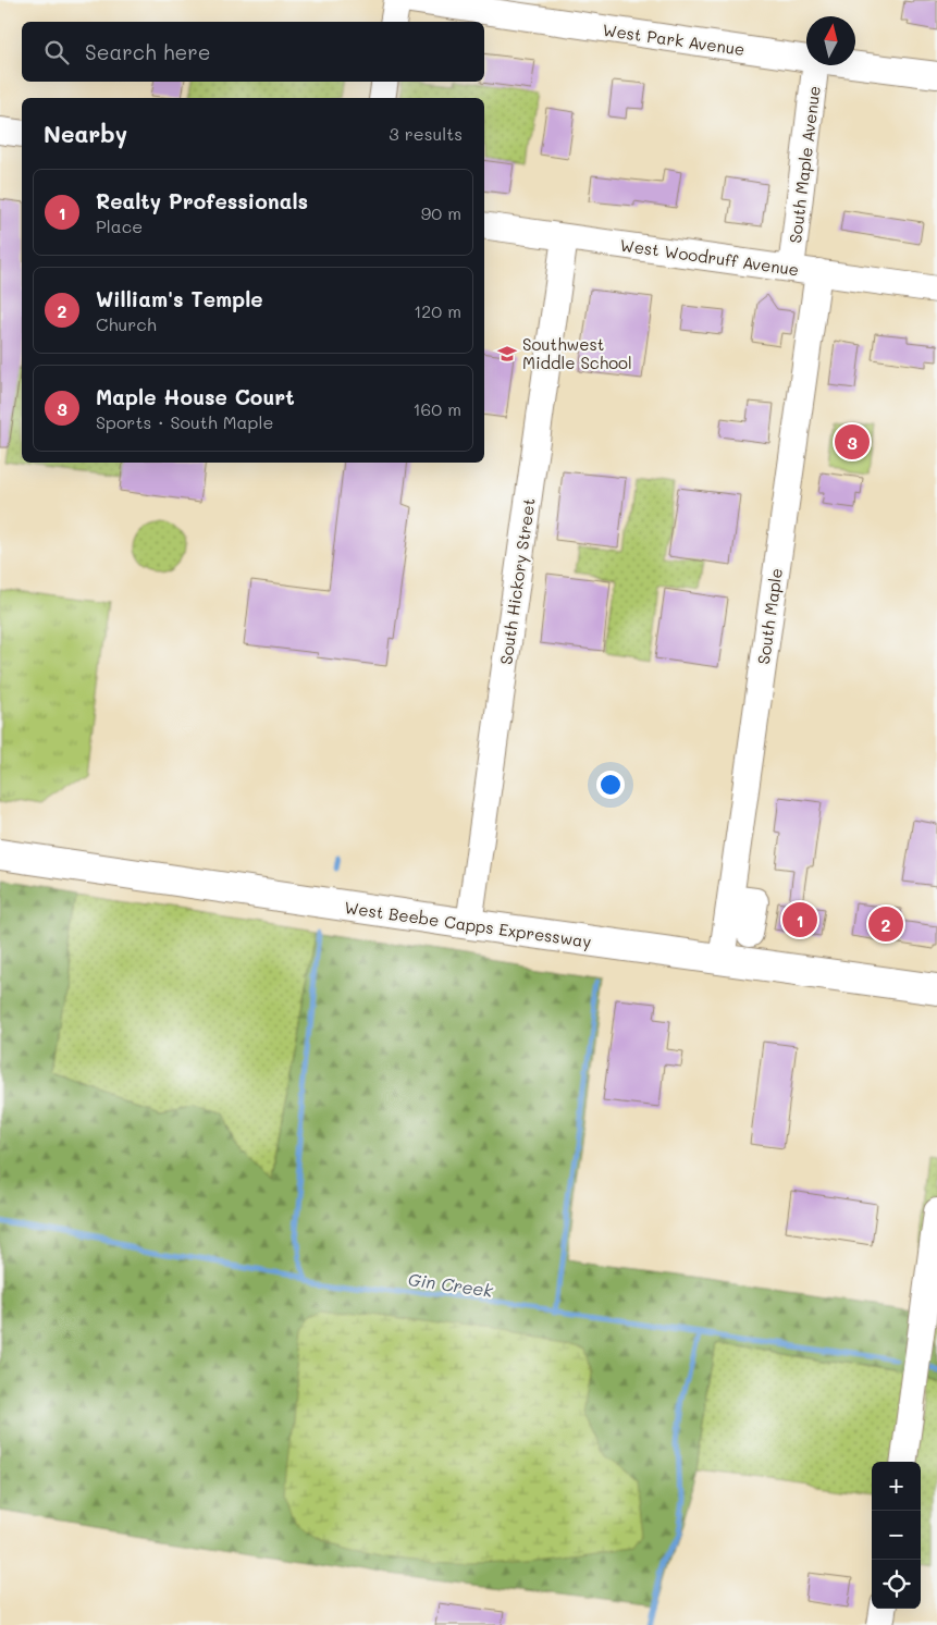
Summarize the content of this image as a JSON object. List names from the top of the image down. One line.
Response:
{"streets":{"main road":["West Beebe Capps Expressway"],"street":["West Park Avenue","South Maple Avenue","West Woodruff Avenue","South Hickory Street","South Maple"]},"crossings":[["South Maple Avenue","West Woodruff Avenue"],["West Woodruff Avenue","South Hickory Street"],["West Woodruff Avenue","South Maple"],["South Hickory Street","West Beebe Capps Expressway"],["South Maple","West Beebe Capps Expressway"]],"water":["Gin Creek"],"places":{"school or university":["Southwest Middle School"]},"north":"top","page":{"search":"Search here","heading":["Nearby","3 results"],"list":[{"mark":"1","name":"Realty Professionals","note":"Place","value":"90 m"},{"mark":"2","name":"William's Temple","note":"Church","value":"120 m"},{"mark":"3","name":"Maple House Court","note":"Sports · South Maple","value":"160 m"}],"pins":["3","1","2"],"map_buttons":["+","−"]}}
